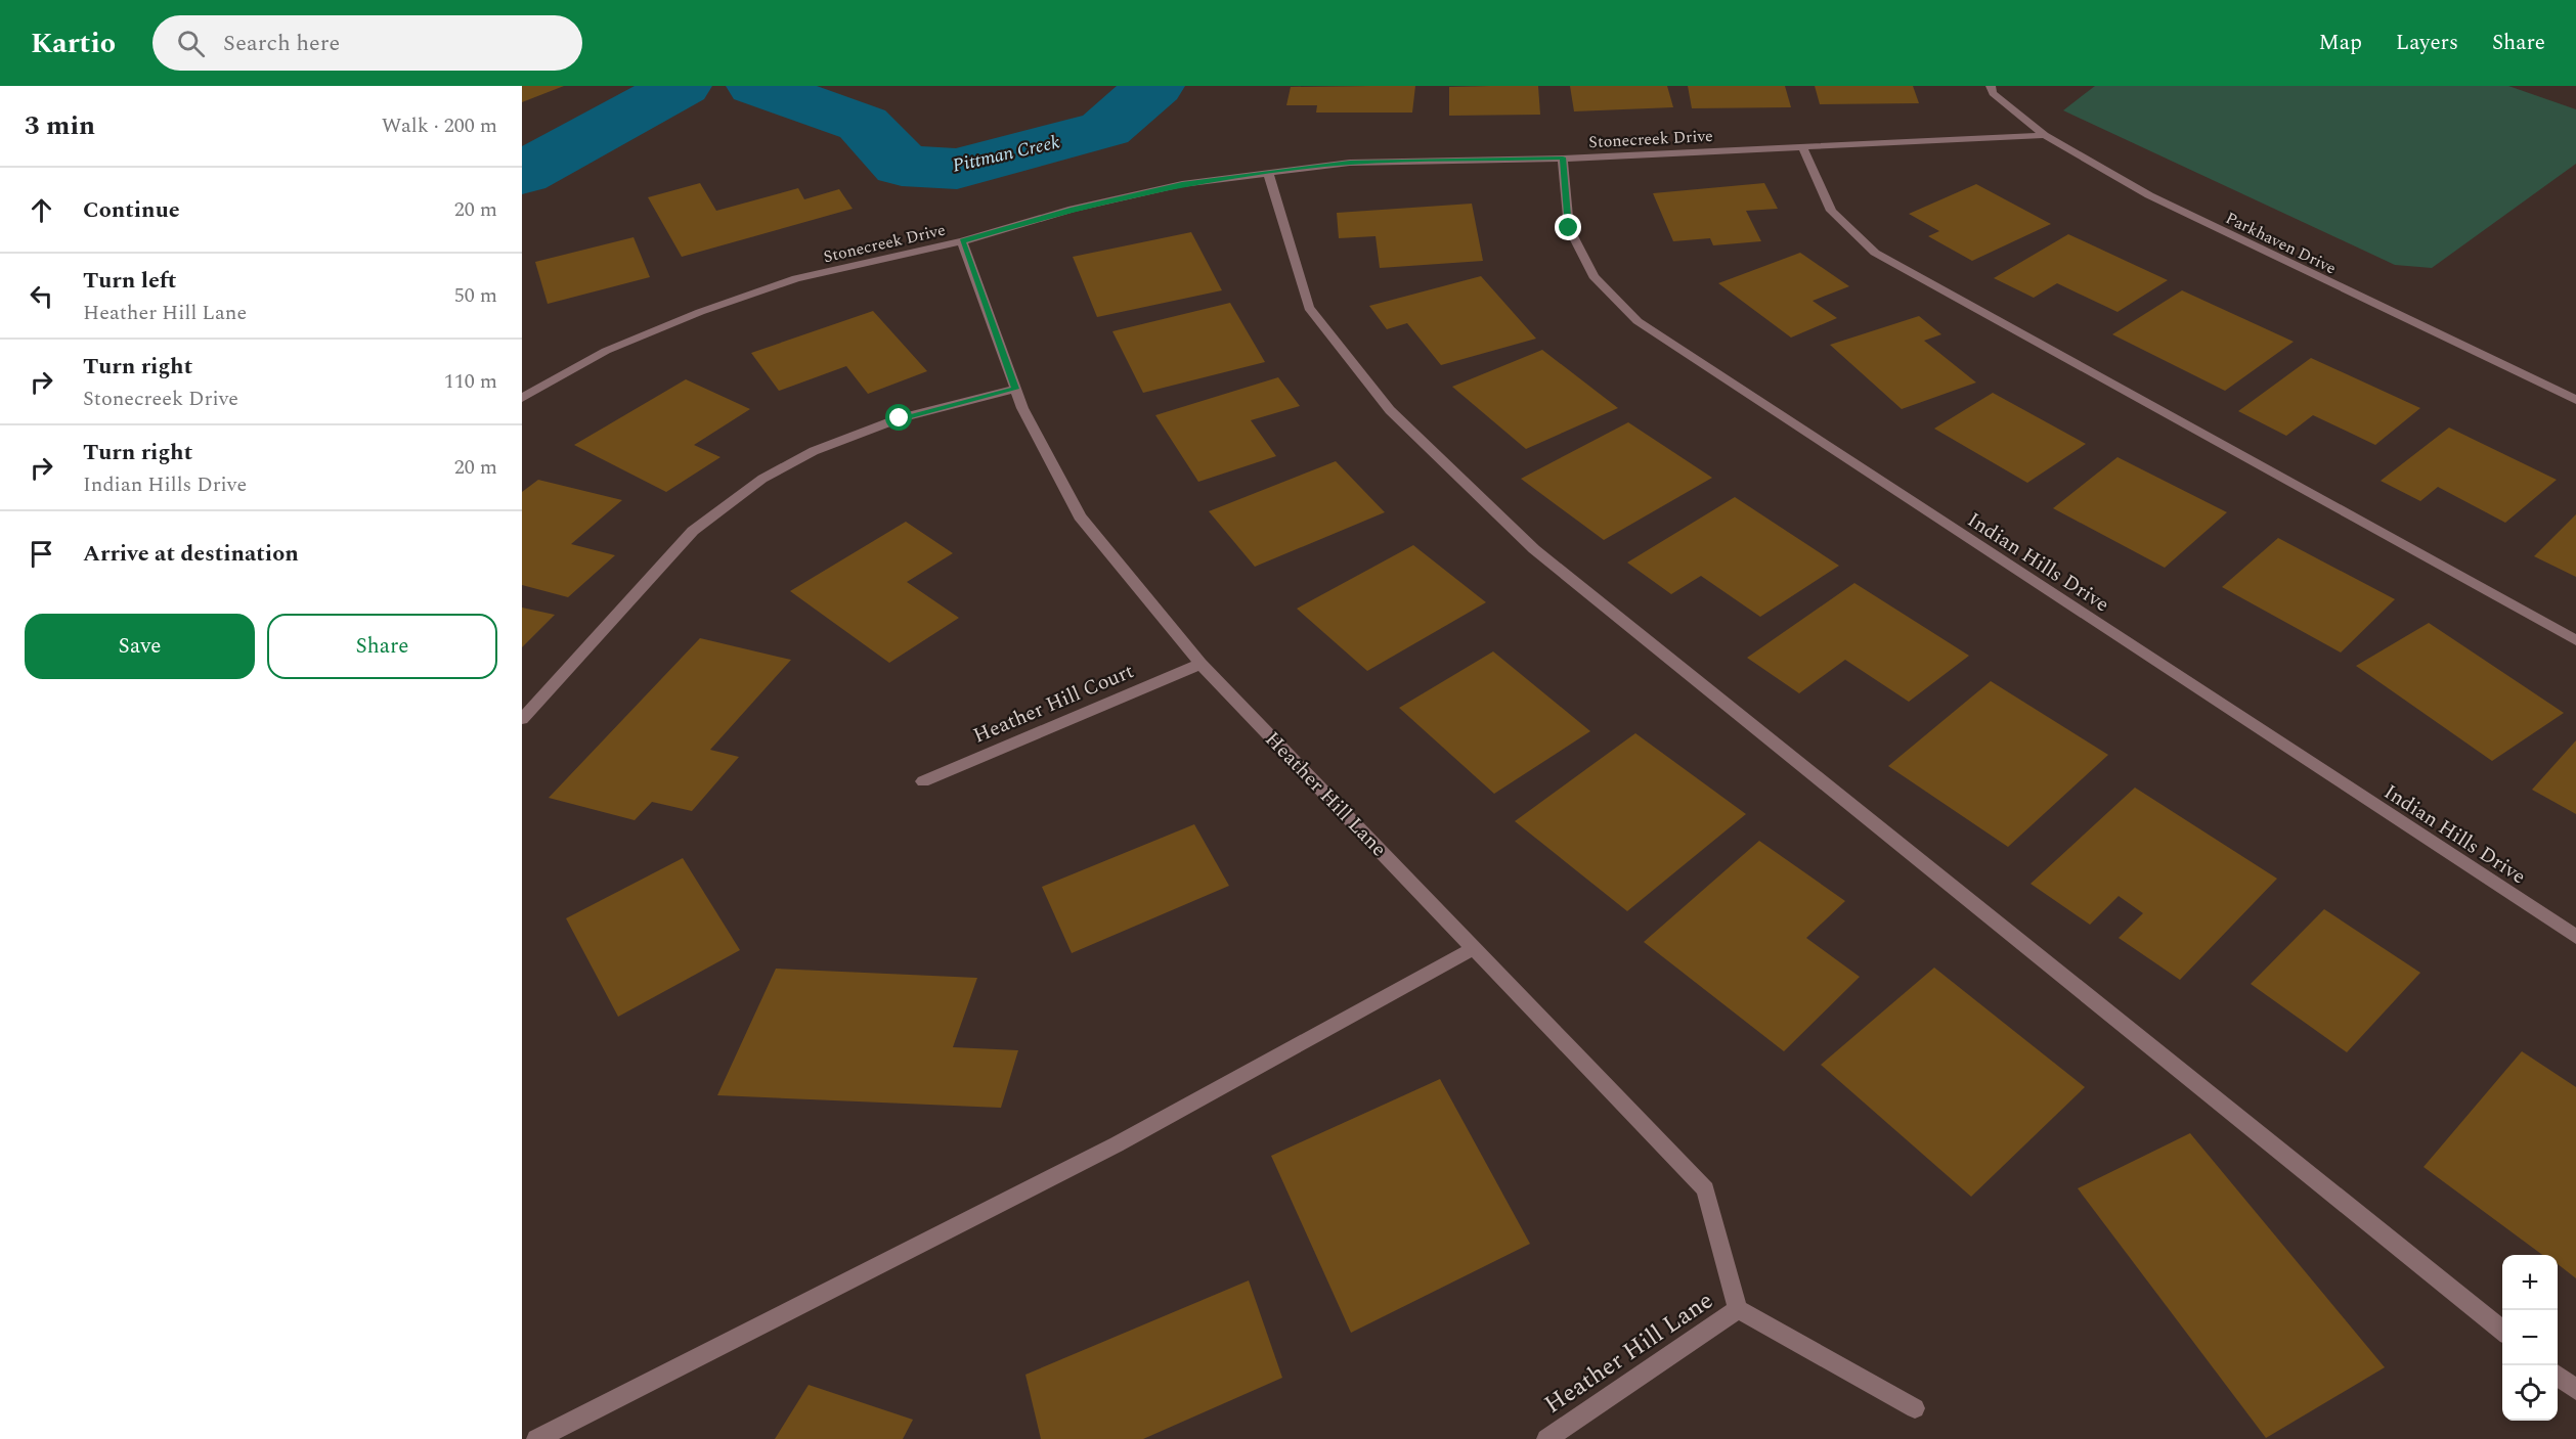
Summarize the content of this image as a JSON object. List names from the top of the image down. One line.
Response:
{"streets":{"street":["Stonecreek Drive","Parkhaven Drive","Indian Hills Drive","Heather Hill Court","Heather Hill Lane"]},"crossings":[["Stonecreek Drive","Parkhaven Drive"],["Stonecreek Drive","Indian Hills Drive"],["Stonecreek Drive","Heather Hill Lane"],["Heather Hill Court","Heather Hill Lane"]],"water":["Pittman Creek"],"page":{"header":"Kartio","search":"Search here","nav":["Map","Layers","Share"],"heading":["3 min","Walk · 200 m"],"list":[["Continue","20 m"],["Turn left","Heather Hill Lane","50 m"],["Turn right","Stonecreek Drive","110 m"],["Turn right","Indian Hills Drive","20 m"],"Arrive at destination"],"buttons":["Save","Share"],"map_buttons":["+","−"]}}
